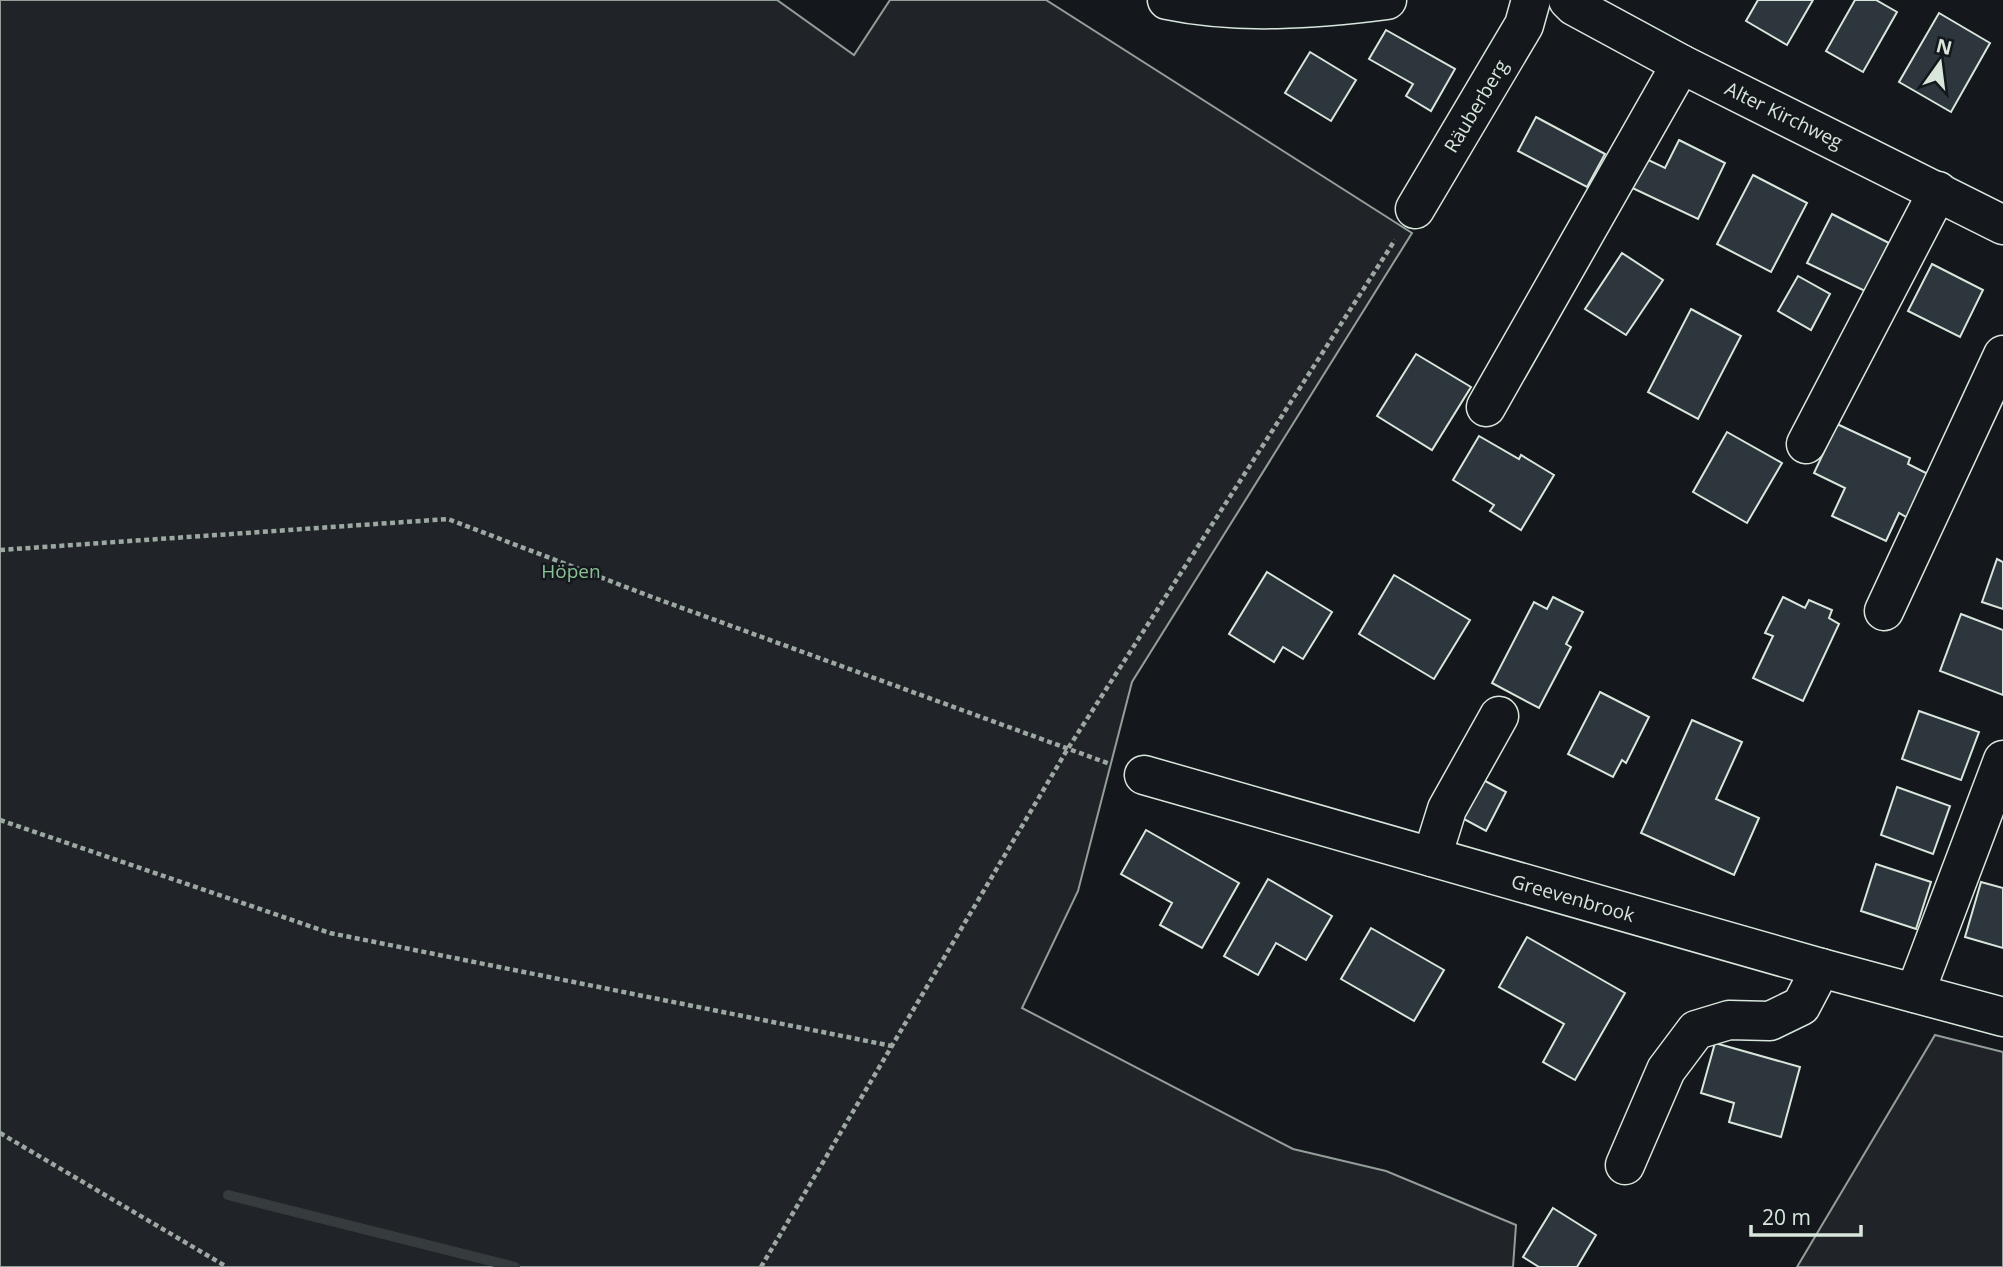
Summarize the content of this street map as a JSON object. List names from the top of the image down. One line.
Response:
{"streets":{"street":["Räuberberg","Alter Kirchweg","Greevenbrook"]},"parks":["Höpen"],"scale_bar":"20 m","north":"top"}
